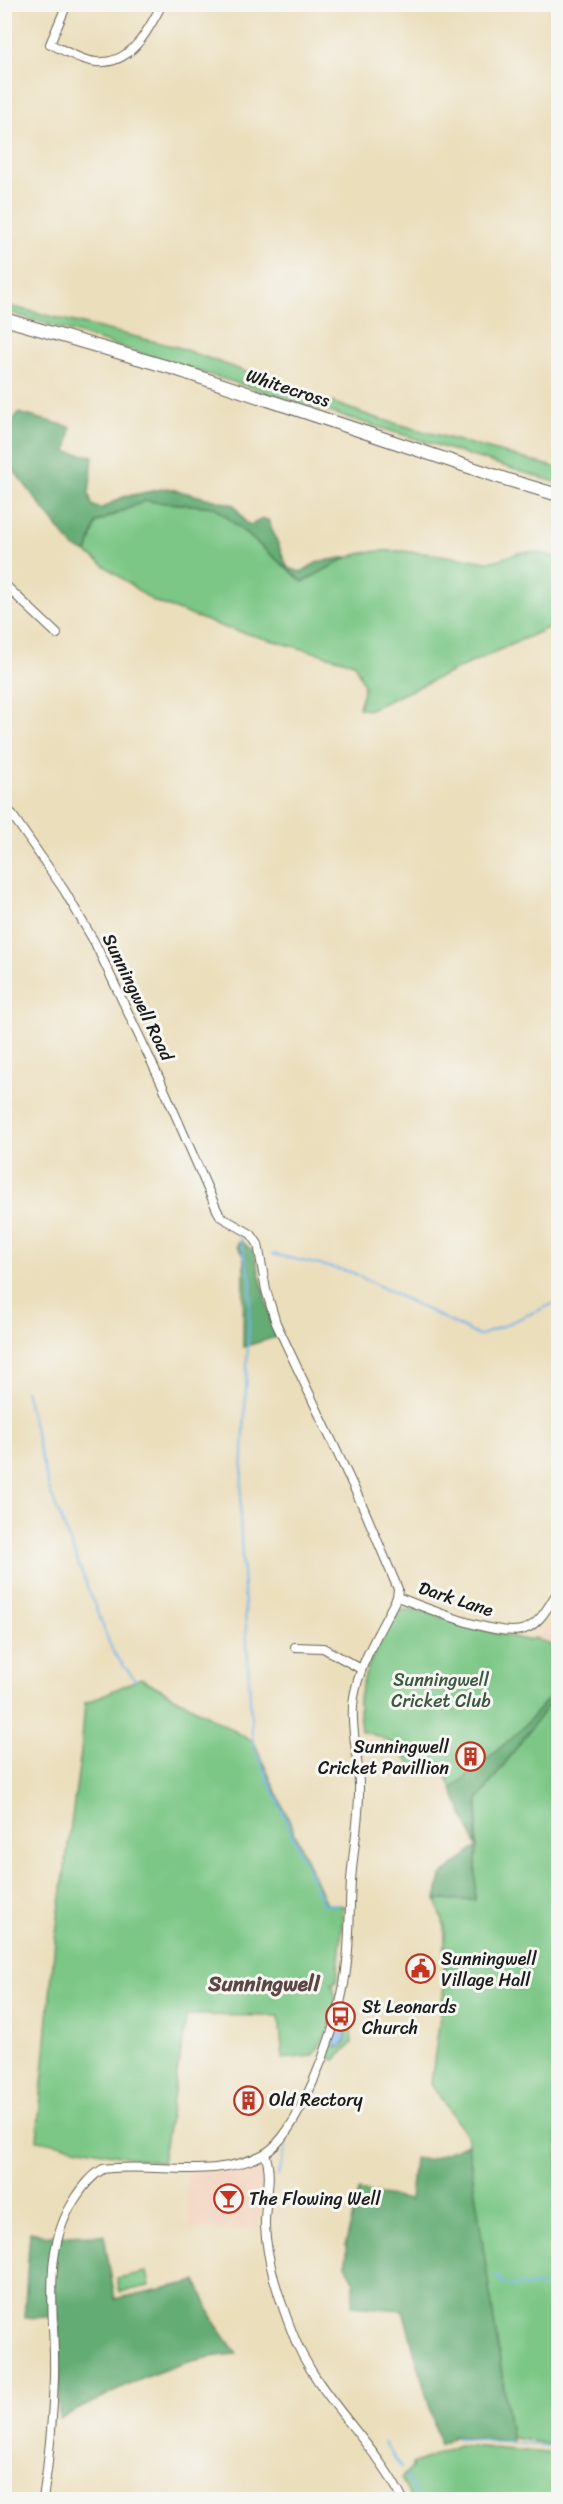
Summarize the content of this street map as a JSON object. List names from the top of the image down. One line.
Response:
{"streets":{"main road":["Whitecross"],"street":["Sunningwell Road","Dark Lane"]},"crossings":[["Sunningwell Road","Dark Lane"]],"districts":["Sunningwell"],"parks":["Sunningwell Cricket Club"],"places":{"building":["Sunningwell Cricket Pavillion","Old Rectory"],"public building":["Sunningwell Village Hall"],"bus stop":["St Leonards Church"],"bar":["The Flowing Well"]}}
